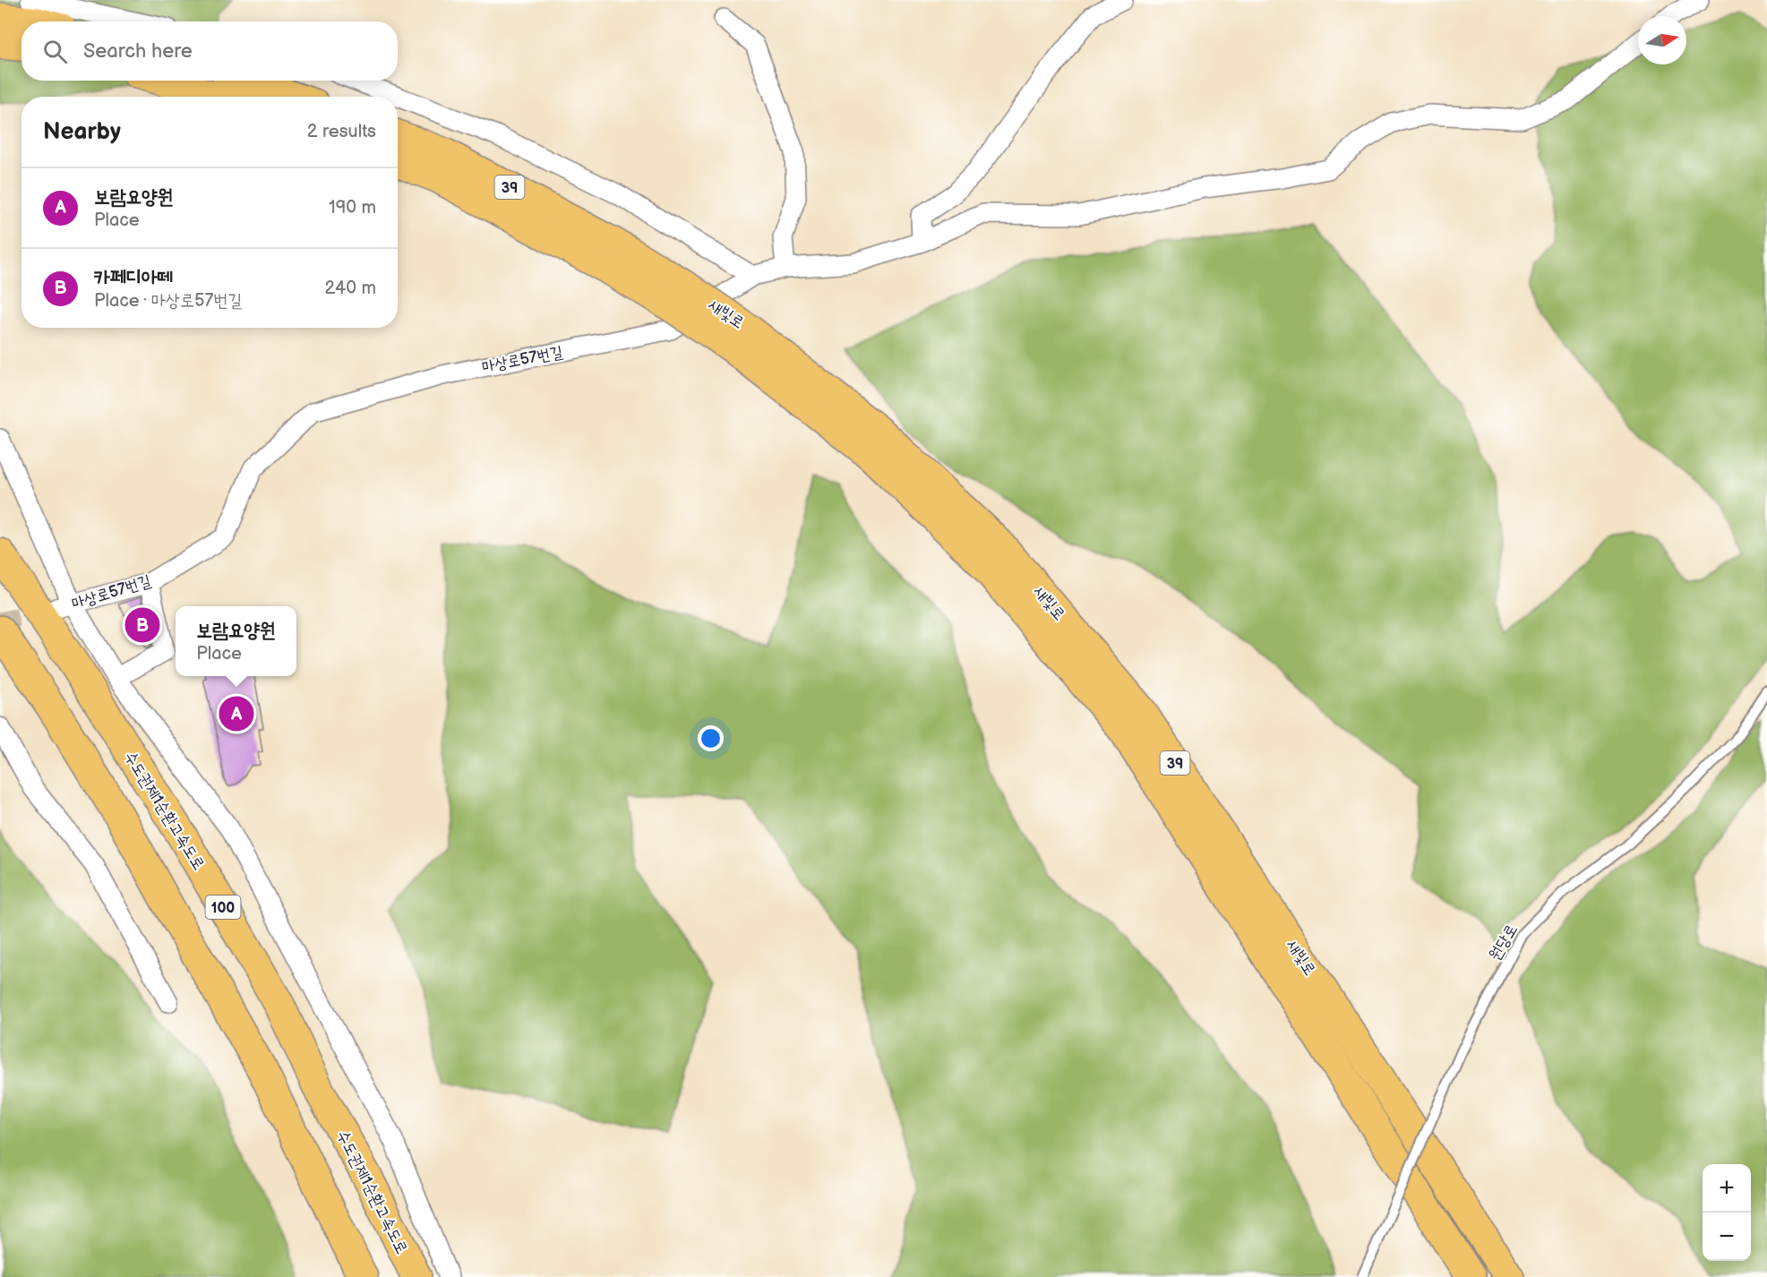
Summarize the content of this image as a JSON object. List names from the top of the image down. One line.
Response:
{"streets":{"highway":["39","새빛로","수도권제1순환고속도로","100"],"street":["마상로57번길"],"lane":["원당로"]},"north":"right","page":{"search":"Search here","heading":["Nearby","2 results"],"list":[{"mark":"A","name":"보람요양원","note":"Place","value":"190 m"},{"mark":"B","name":"카페디아떼","note":"Place · 마상로57번길","value":"240 m"}],"pins":["B","A"],"popup":["보람요양원","Place"],"map_buttons":["+","−"]}}
